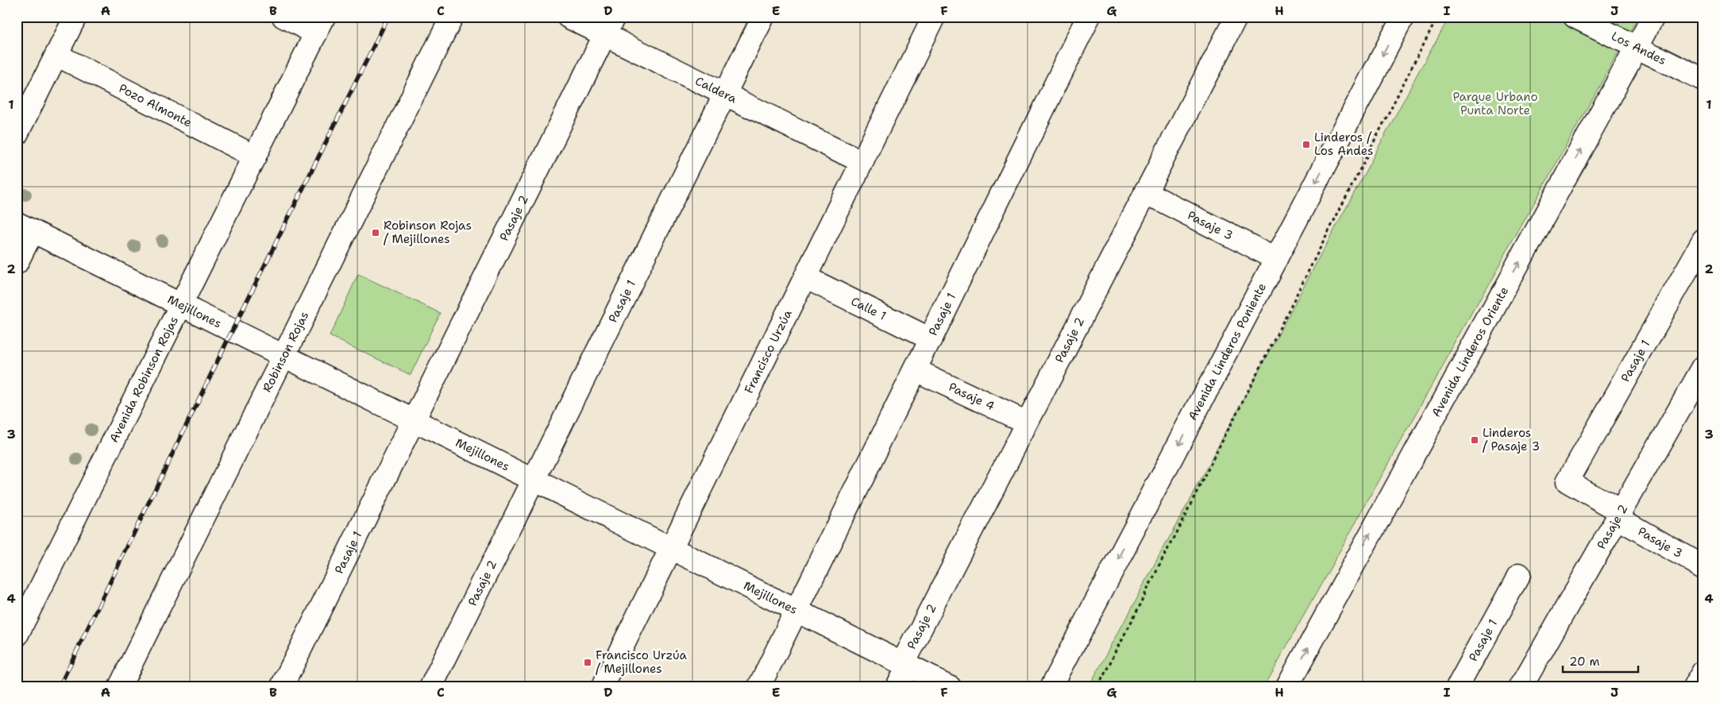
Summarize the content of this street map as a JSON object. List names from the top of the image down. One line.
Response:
{"streets":{"street":["Los Andes","Caldera","Pozo Almonte","Pasaje 2","Pasaje 3","Pasaje 1","Calle 1","Mejillones","Avenida Linderos Poniente","Robinson Rojas","Francisco Urzúa","Avenida Linderos Oriente","Avenida Robinson Rojas","Pasaje 4"]},"crossings":[["Los Andes","Avenida Linderos Oriente"],["Caldera","Pasaje 2"],["Caldera","Pasaje 1"],["Caldera","Francisco Urzúa"],["Pozo Almonte","Avenida Robinson Rojas"],["Pasaje 2","Pasaje 3"],["Pasaje 2","Pasaje 1"],["Pasaje 2","Mejillones"],["Pasaje 2","Pasaje 4"],["Pasaje 3","Pasaje 1"],["Pasaje 3","Avenida Linderos Poniente"],["Pasaje 1","Calle 1"],["Pasaje 1","Mejillones"],["Pasaje 1","Pasaje 4"],["Calle 1","Francisco Urzúa"],["Mejillones","Robinson Rojas"],["Mejillones","Francisco Urzúa"],["Mejillones","Avenida Robinson Rojas"]],"one_way":["Avenida Linderos Poniente","Avenida Linderos Oriente"],"parks":["Parque Urbano Punta Norte"],"places":{"transit":["Linderos / Los Andes","Robinson Rojas / Mejillones","Linderos / Pasaje 3","Francisco Urzúa / Mejillones"]},"scale_bar":"20 m","grid":{"columns":["A","B","C","D","E","F","G","H","I","J"],"rows":["1","2","3","4"]}}
